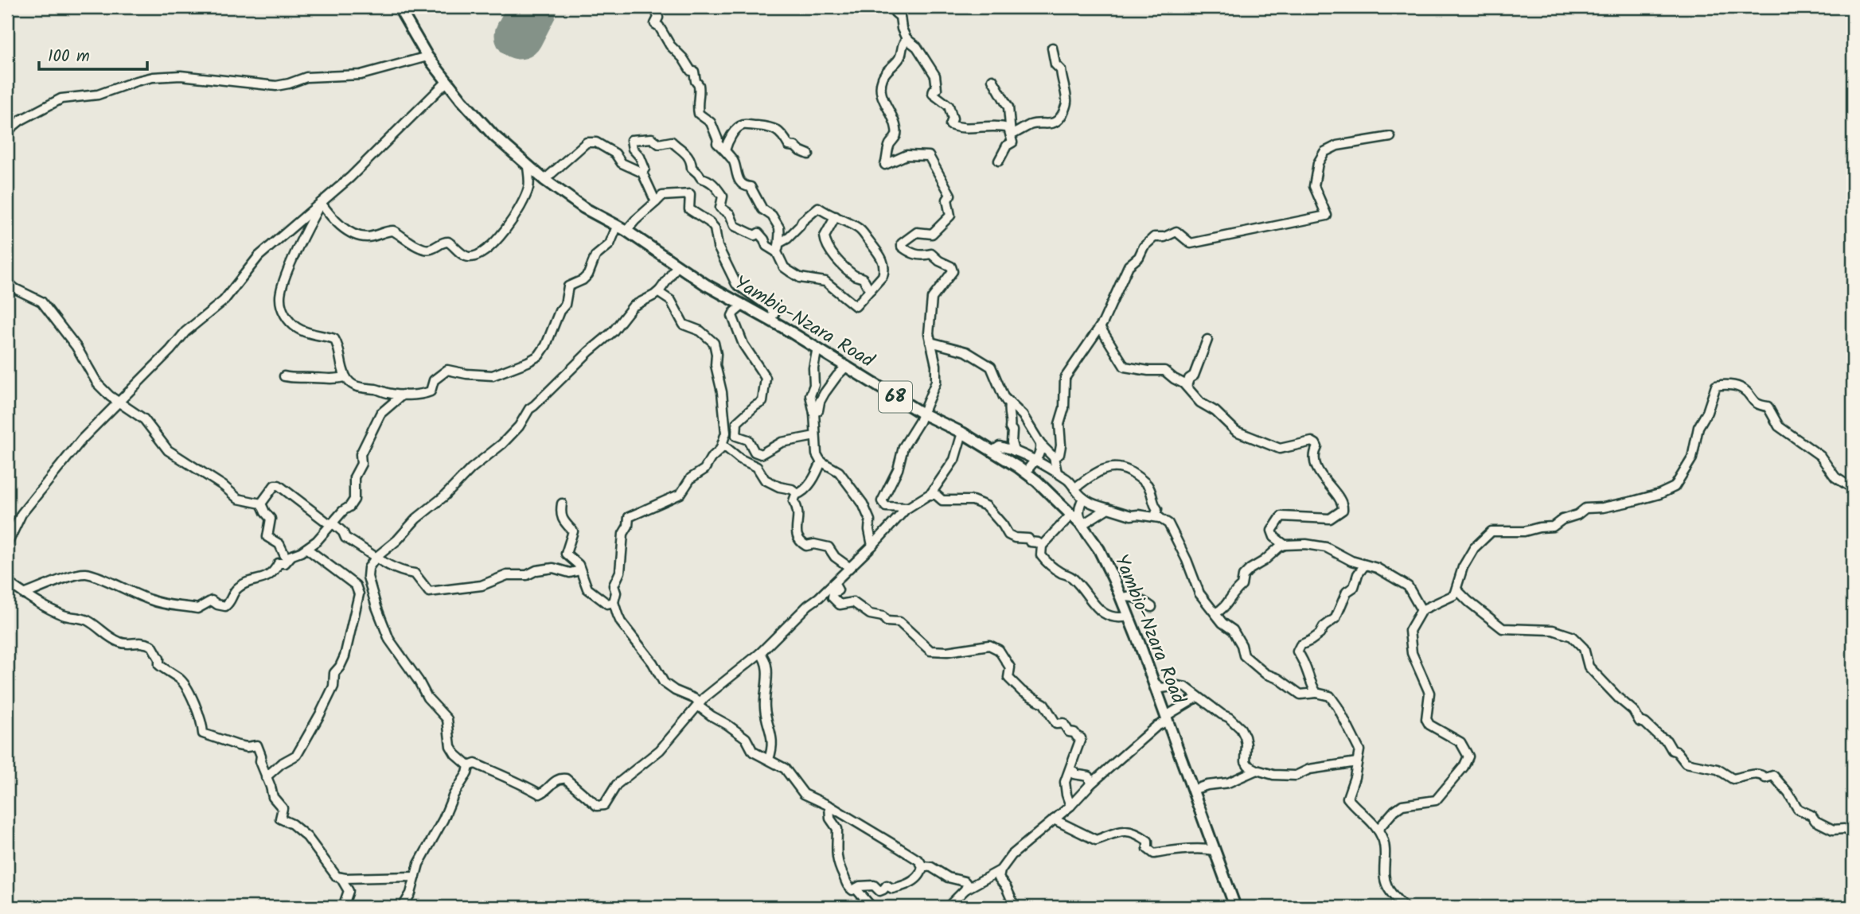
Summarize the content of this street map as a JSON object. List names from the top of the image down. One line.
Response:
{"streets":{"main road":["Yambio-Nzara Road","68"]},"scale_bar":"100 m"}
